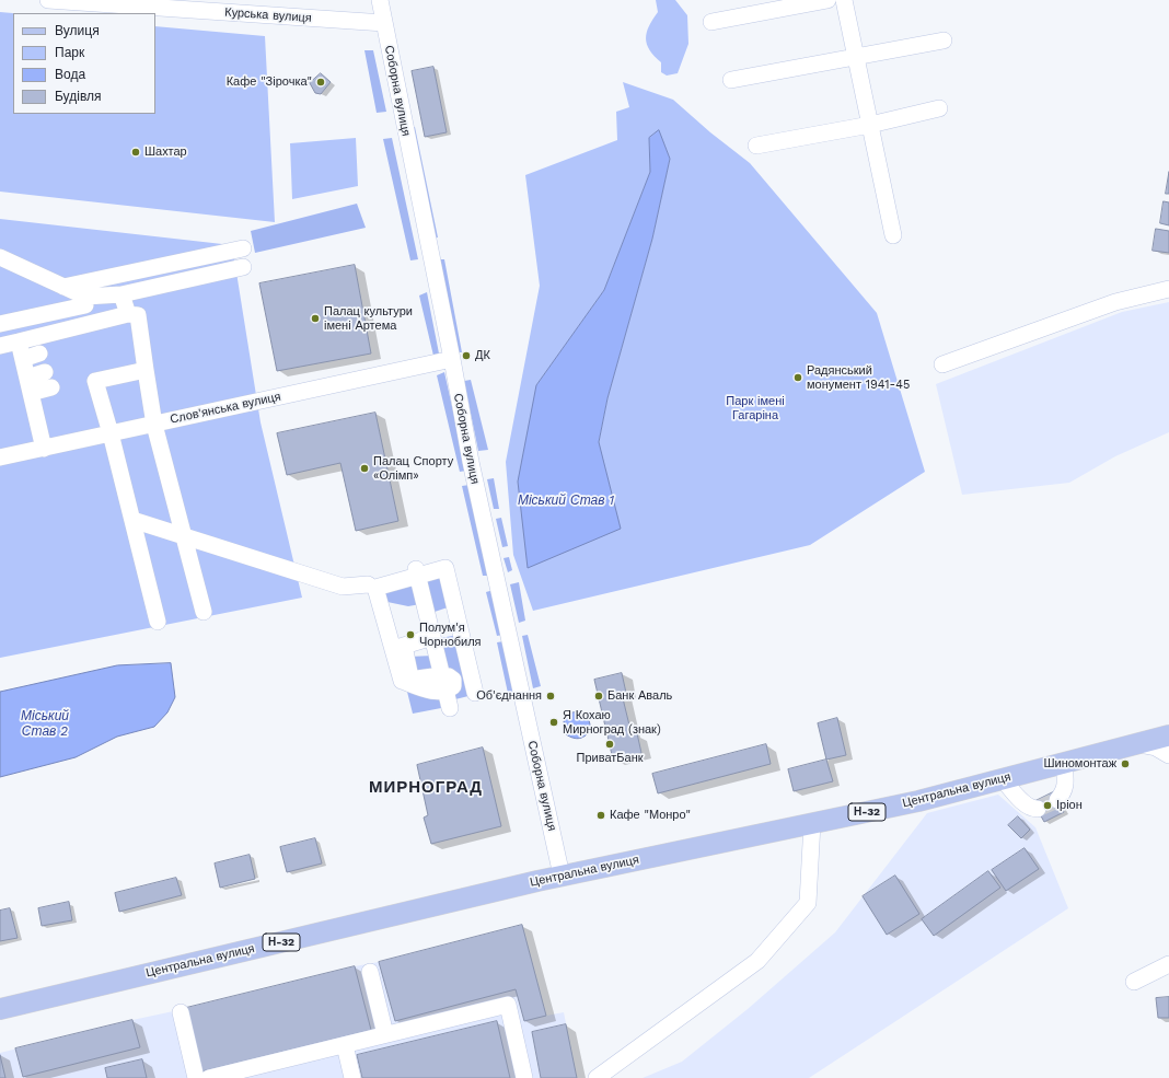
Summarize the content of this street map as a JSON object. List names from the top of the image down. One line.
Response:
{"streets":{"main road":["Центральна вулиця","Н-32"],"street":["Курська вулиця","Соборна вулиця","Слов'янська вулиця"]},"crossings":[["Курська вулиця","Соборна вулиця"],["Соборна вулиця","Слов'янська вулиця"],["Соборна вулиця","Центральна вулиця"]],"districts":["МИРНОГРАД"],"water":["Міський Став 1","Міський Став 2"],"parks":["Парк імені Гагаріна"],"places":["Кафе \"Зірочка\"","Шахтар","Палац культури імені Артема","ДК","Радянський монумент 1941-45","Палац Спорту «Олімп»","Полум'я Чорнобиля","Об'єднання","Банк Аваль","Я Кохаю Мирноград (знак)","ПриватБанк","Шиномонтаж","Іріон","Кафе \"Монро\""],"legend":["Вулиця","Парк","Вода","Будівля"]}
